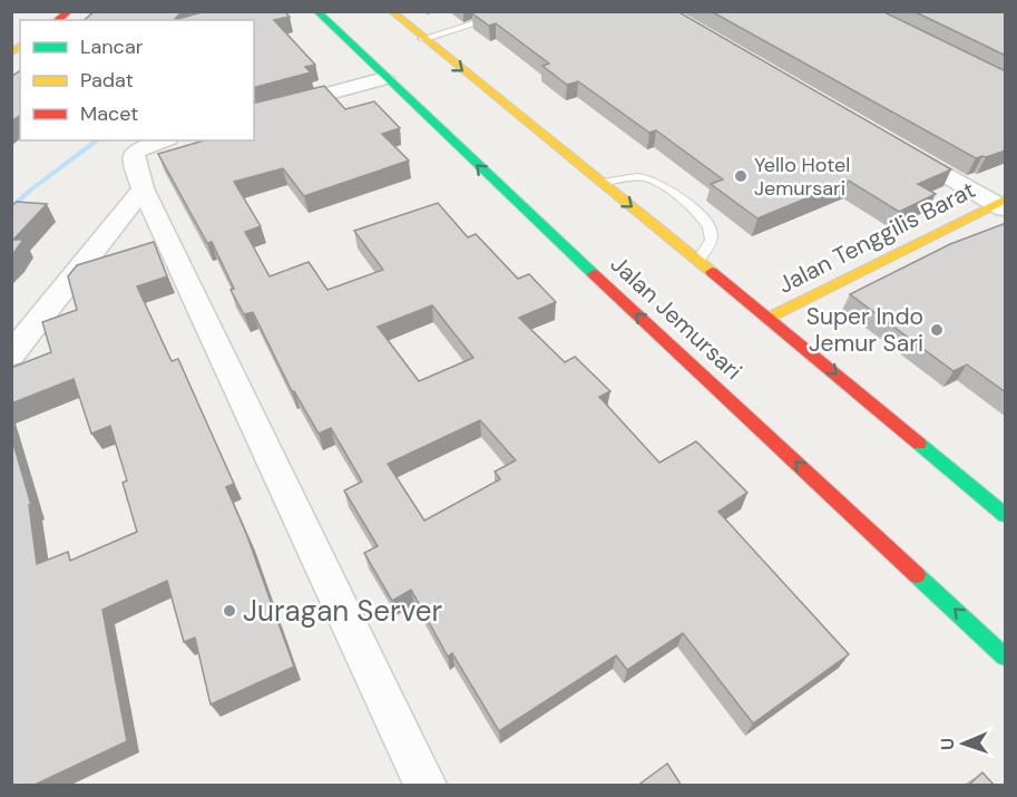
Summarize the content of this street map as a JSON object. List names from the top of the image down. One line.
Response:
{"streets":{"main road":["Jalan Tenggilis Barat","Jalan Jemursari"]},"places":["Yello Hotel Jemursari","Super Indo Jemur Sari","Juragan Server"],"legend":["Lancar","Padat","Macet"],"north":"left"}
